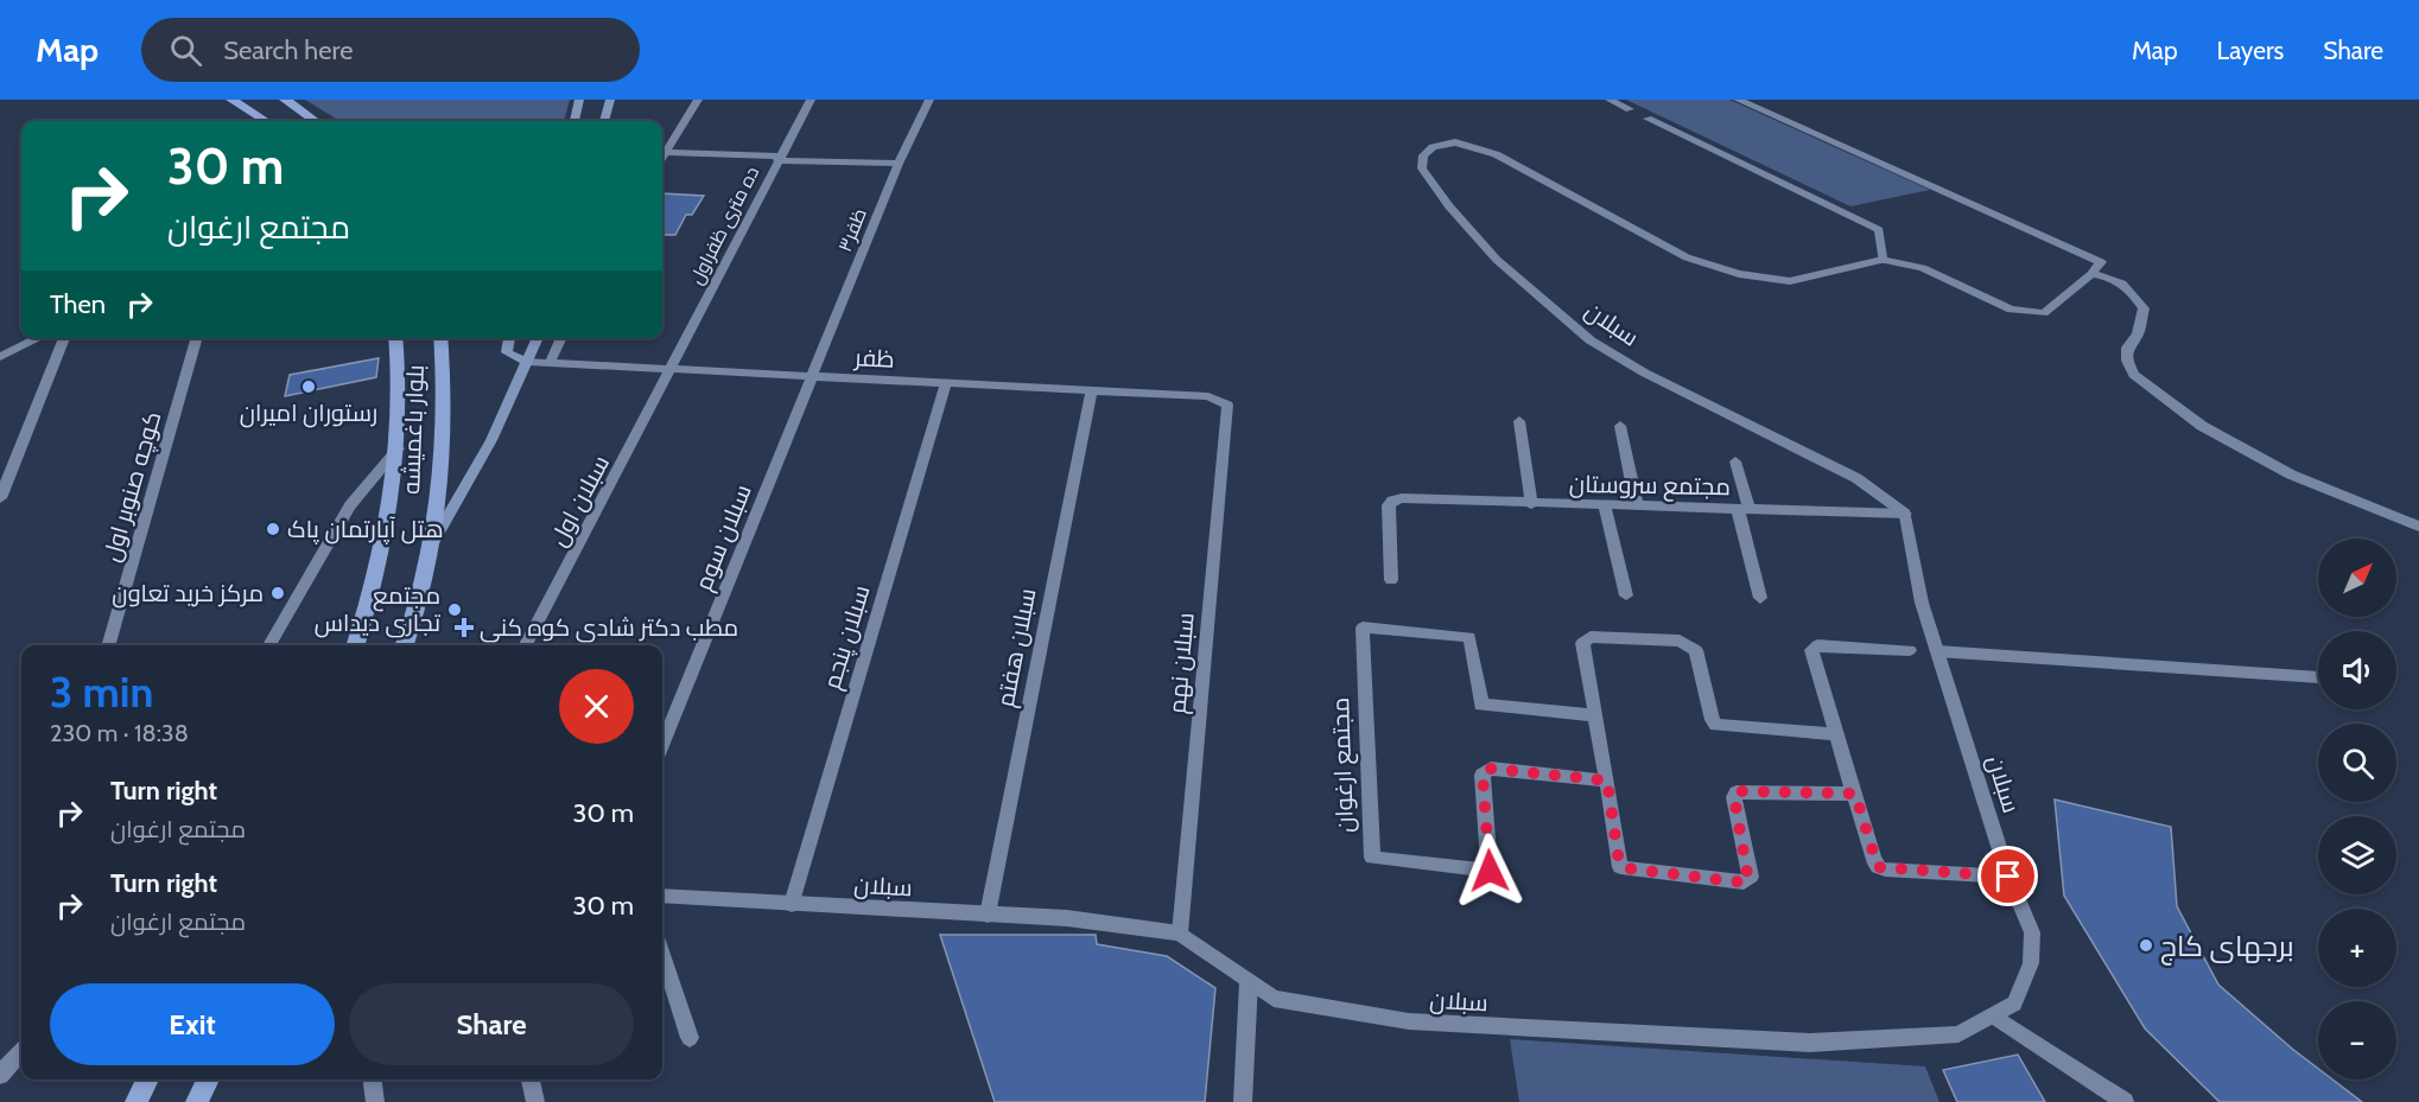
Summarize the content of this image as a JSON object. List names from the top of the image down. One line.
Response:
{"streets":{"main road":["بلوار باغمیشه"],"street":["ده متری ظفراول","ظفر۳","سبلان","ظفر","مجتمع سروستان","کوچه صنوبر اول","سبلان اول","سبلان سوم","سبلان پنجم","سبلان هفتم","سبلان نهم","مجتمع ارغوان"]},"crossings":[["ده متری ظفراول","ظفر"],["ده متری ظفراول","سبلان اول"],["ظفر۳","ظفر"],["ظفر۳","سبلان سوم"],["سبلان","مجتمع سروستان"],["سبلان","سبلان پنجم"],["سبلان","سبلان هفتم"],["سبلان","سبلان نهم"],["ظفر","سبلان اول"],["ظفر","سبلان سوم"],["ظفر","سبلان پنجم"],["ظفر","سبلان هفتم"],["ظفر","سبلان نهم"]],"places":{"other":["رستوران امیران","هتل آپارتمان پاک","مرکز خرید تعاون","مجتمع تجاری دیداس","برجهای کاج"],"health":["مطب دکتر شادی کوه کنی"]},"north":"top right","page":{"header":"Map","search":"Search here","nav":["Map","Layers","Share"],"turn":["30 m","مجتمع ارغوان"],"then":"Then","map_buttons":["+","−"],"heading":["3 min","230 m · 18:38"],"list":[{"name":"Turn right","note":"مجتمع ارغوان","value":"30 m"},{"name":"Turn right","note":"مجتمع ارغوان","value":"30 m"}],"buttons":["Exit","Share"]}}
